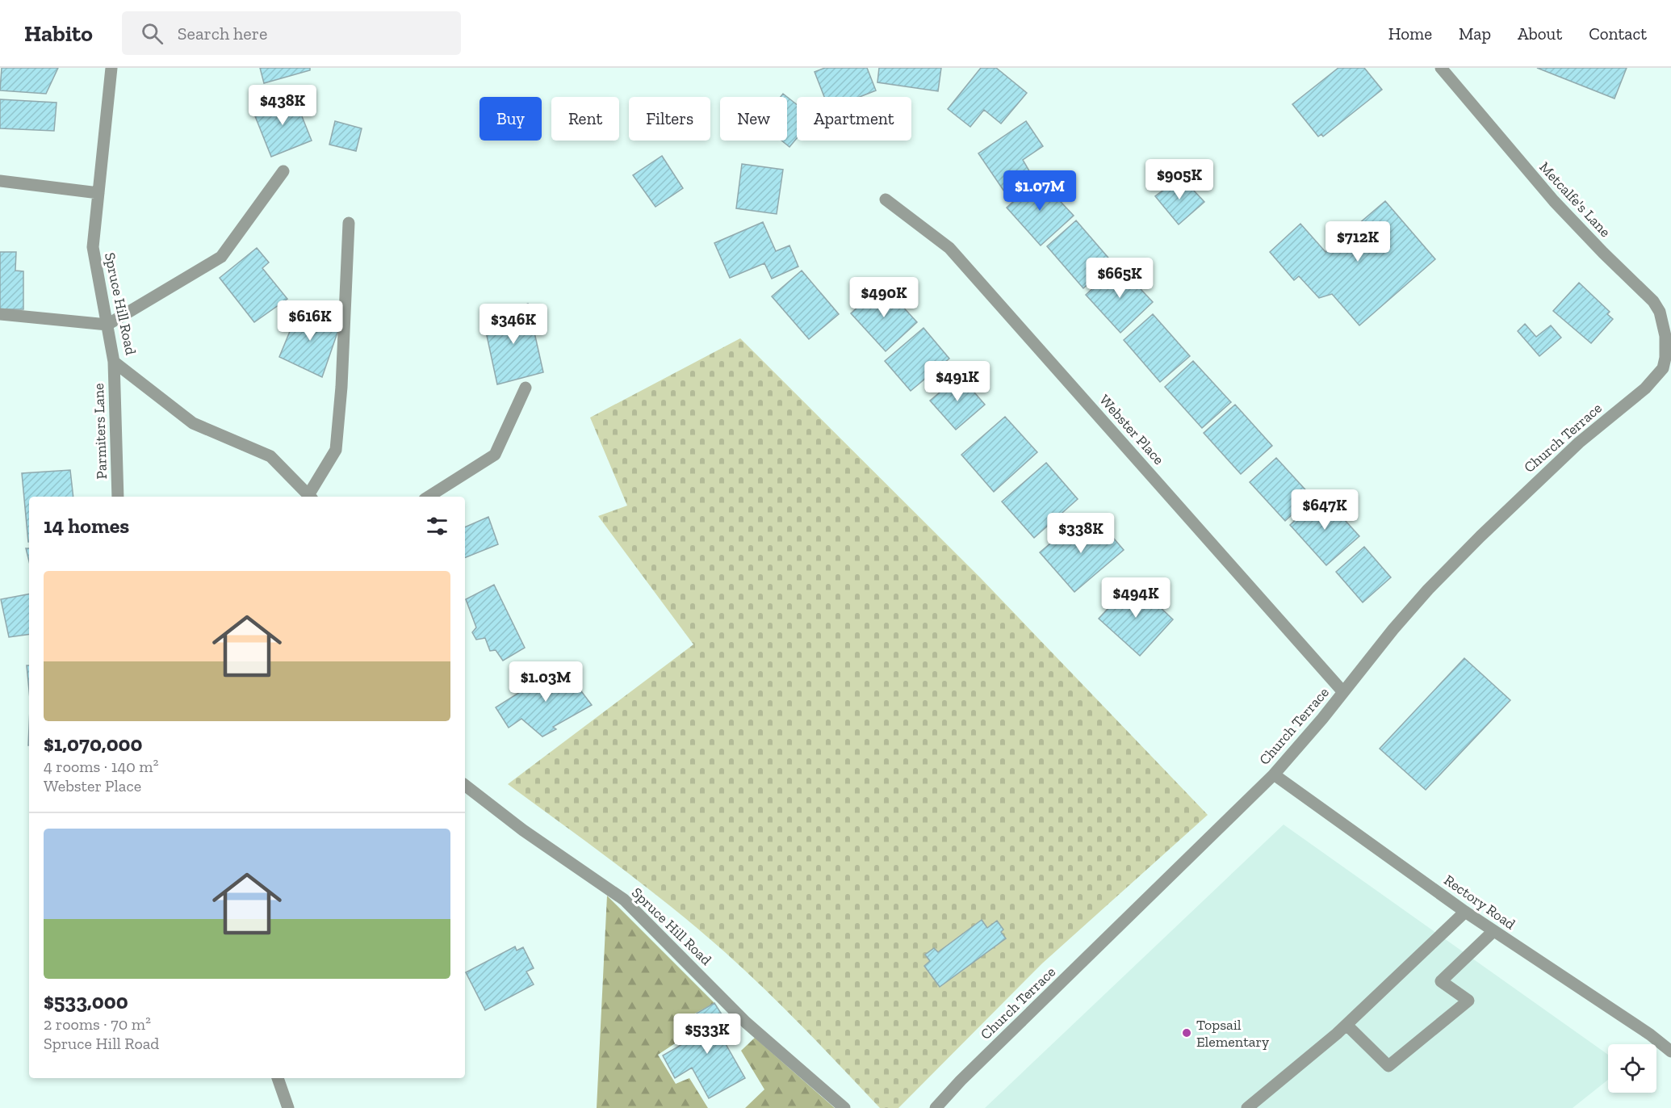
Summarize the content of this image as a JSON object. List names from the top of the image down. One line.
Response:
{"streets":{"street":["Metcalfe's Lane","Spruce Hill Road","Webster Place","Parmiters Lane","Church Terrace","Rectory Road"]},"crossings":[["Metcalfe's Lane","Church Terrace"],["Spruce Hill Road","Parmiters Lane"],["Webster Place","Church Terrace"],["Church Terrace","Rectory Road"]],"places":["Topsail Elementary"],"page":{"header":"Habito","search":"Search here","nav":["Home","Map","About","Contact"],"price":["$438K","$905K","$1.07M","$712K","$665K","$490K","$616K","$346K","$491K","$647K","$338K","$494K","$1.03M","$533K"],"chip":["Buy","Rent","Filters","New","Apartment"],"heading":"14 homes","list":[{"name":"$1,070,000","note":"4 rooms · 140 m² · Webster Place"},{"name":"$533,000","note":"2 rooms · 70 m² · Spruce Hill Road"}]}}
